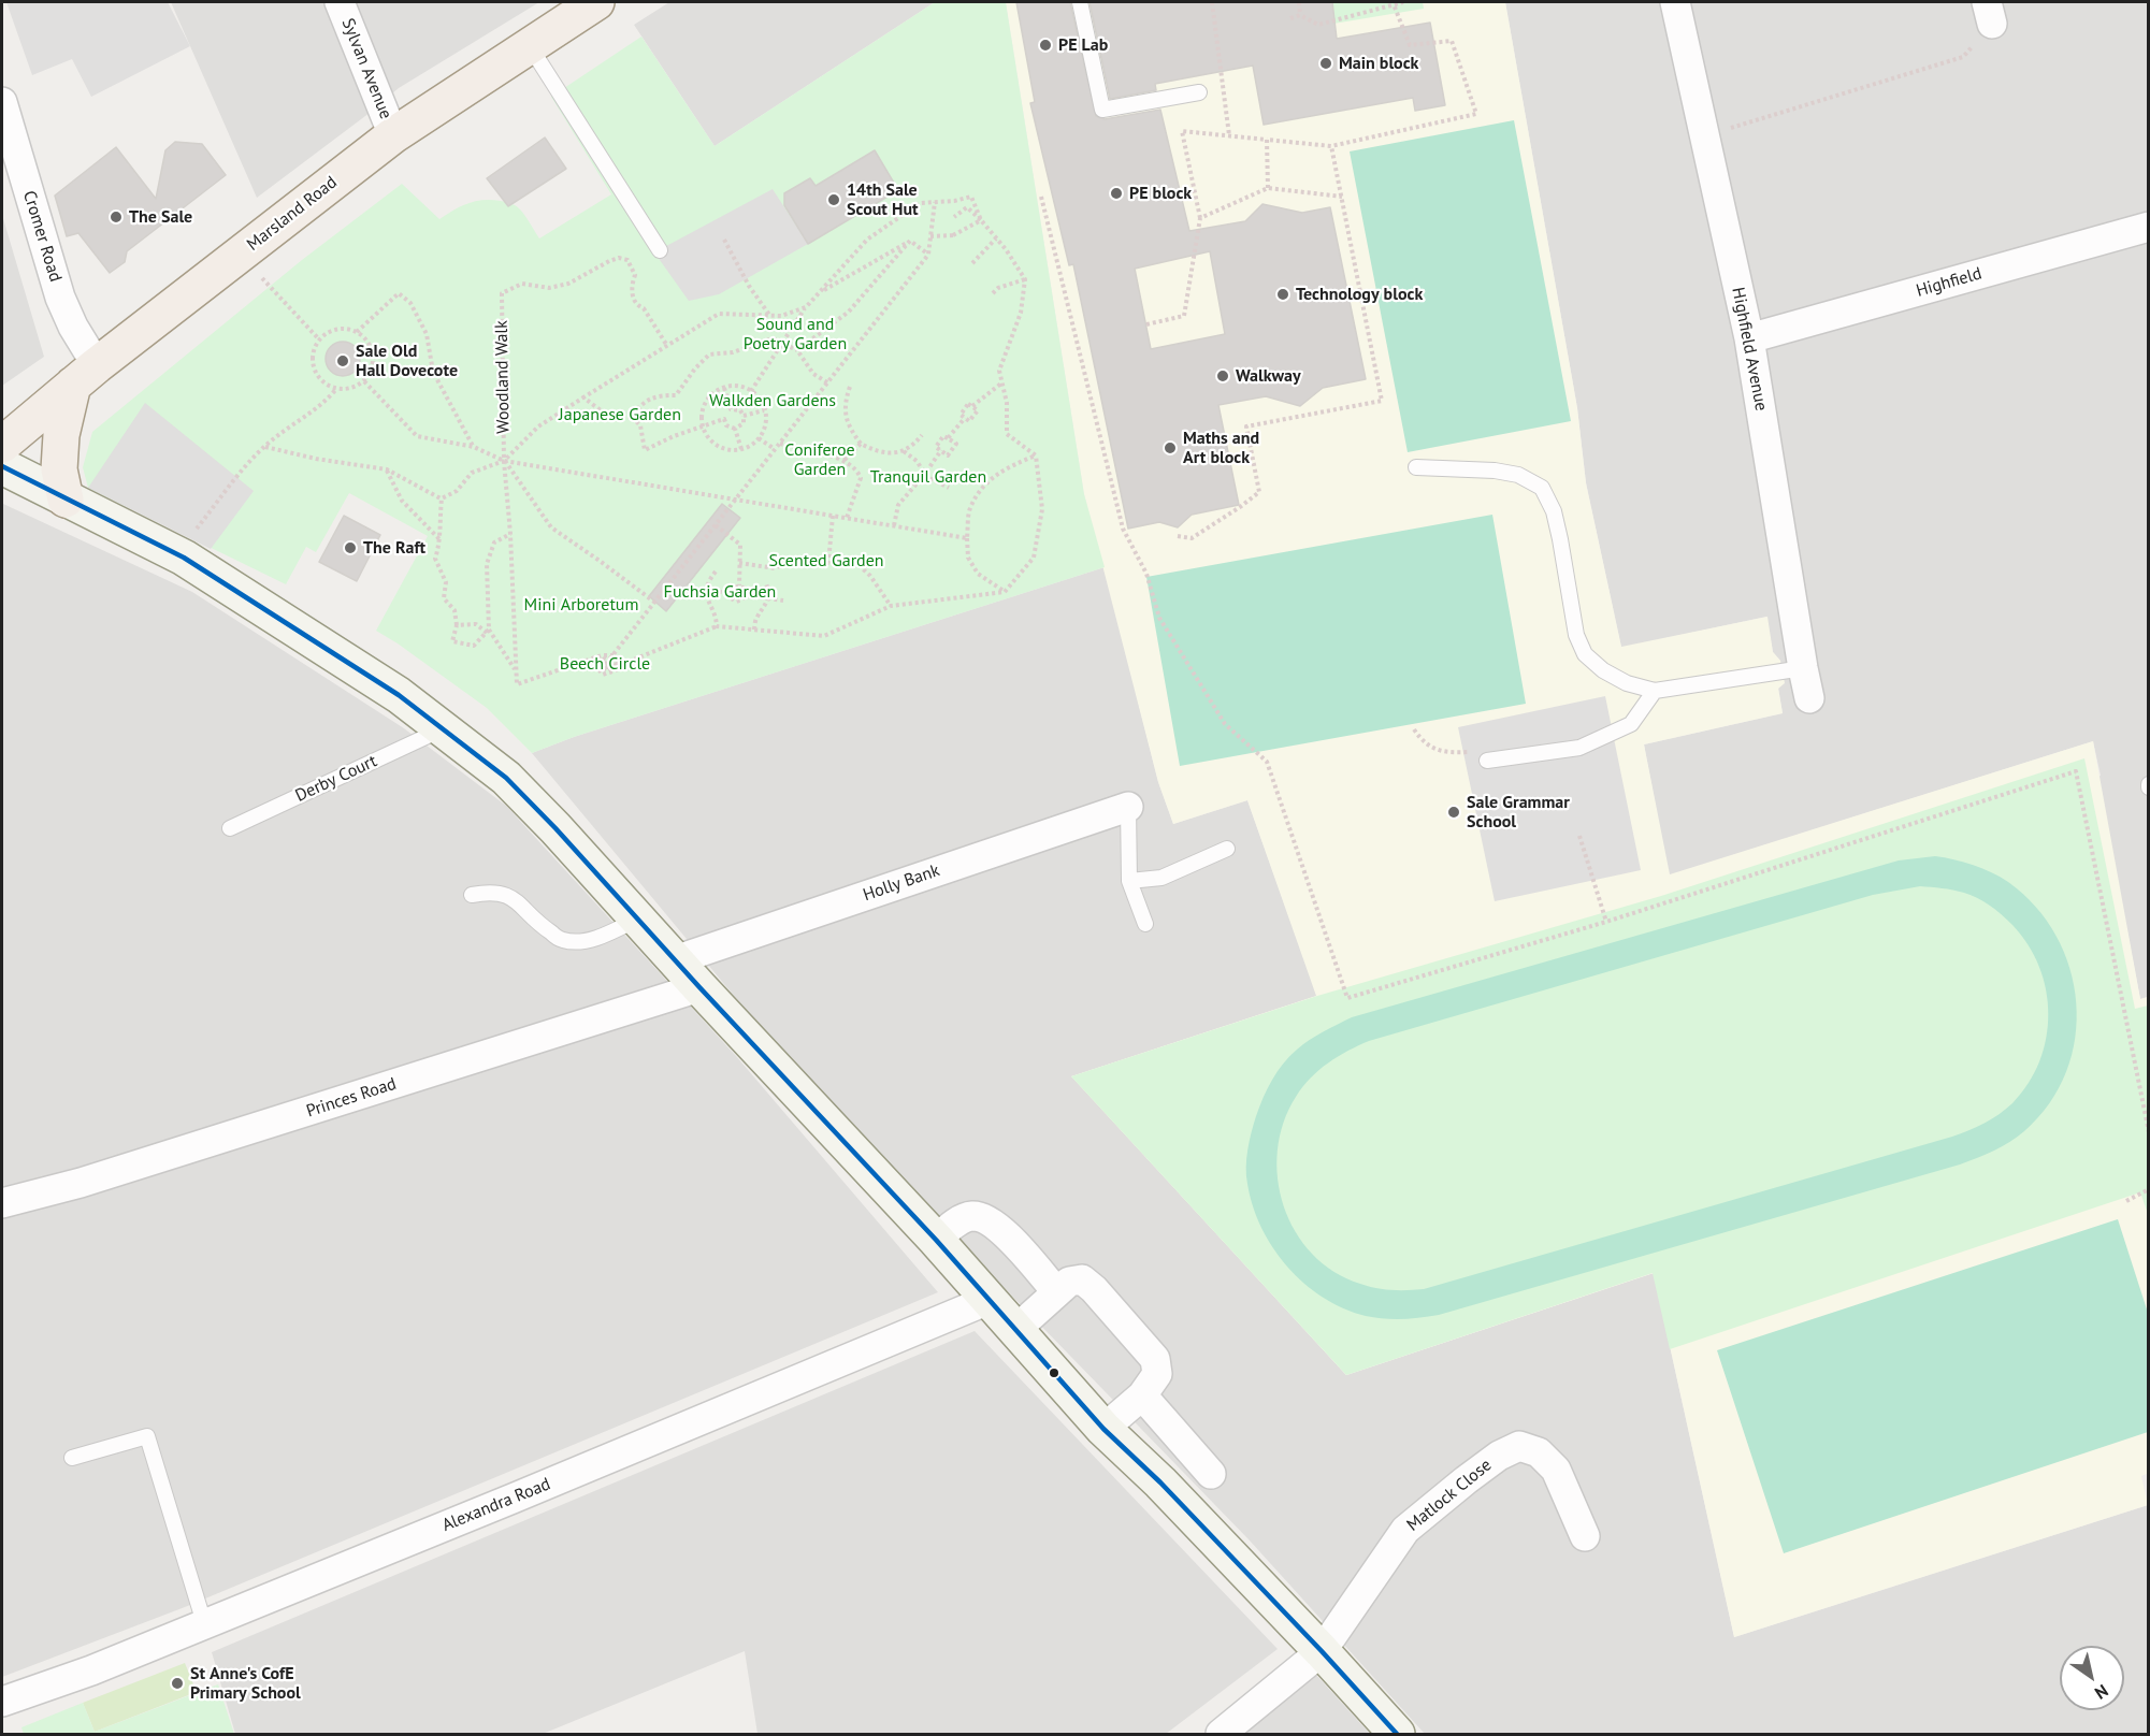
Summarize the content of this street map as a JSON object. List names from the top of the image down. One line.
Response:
{"streets":{"main road":["Marsland Road"],"street":["Sylvan Avenue","Cromer Road","Highfield","Highfield Avenue","Holly Bank","Princes Road","Matlock Close","Alexandra Road"],"lane":["Derby Court"],"path":["Woodland Walk"]},"crossings":[["Sylvan Avenue","Marsland Road"],["Marsland Road","Cromer Road"],["Highfield","Highfield Avenue"]],"parks":["Sound and Poetry Garden","Walkden Gardens","Japanese Garden","Coniferoe Garden","Tranquil Garden","Scented Garden","Fuchsia Garden","Mini Arboretum","Beech Circle"],"places":["PE Lab","Main block","PE block","14th Sale Scout Hut","The Sale","Technology block","Sale Old Hall Dovecote","Walkway","Maths and Art block","The Raft","Sale Grammar School","St Anne's CofE Primary School"],"north":"bottom right"}
